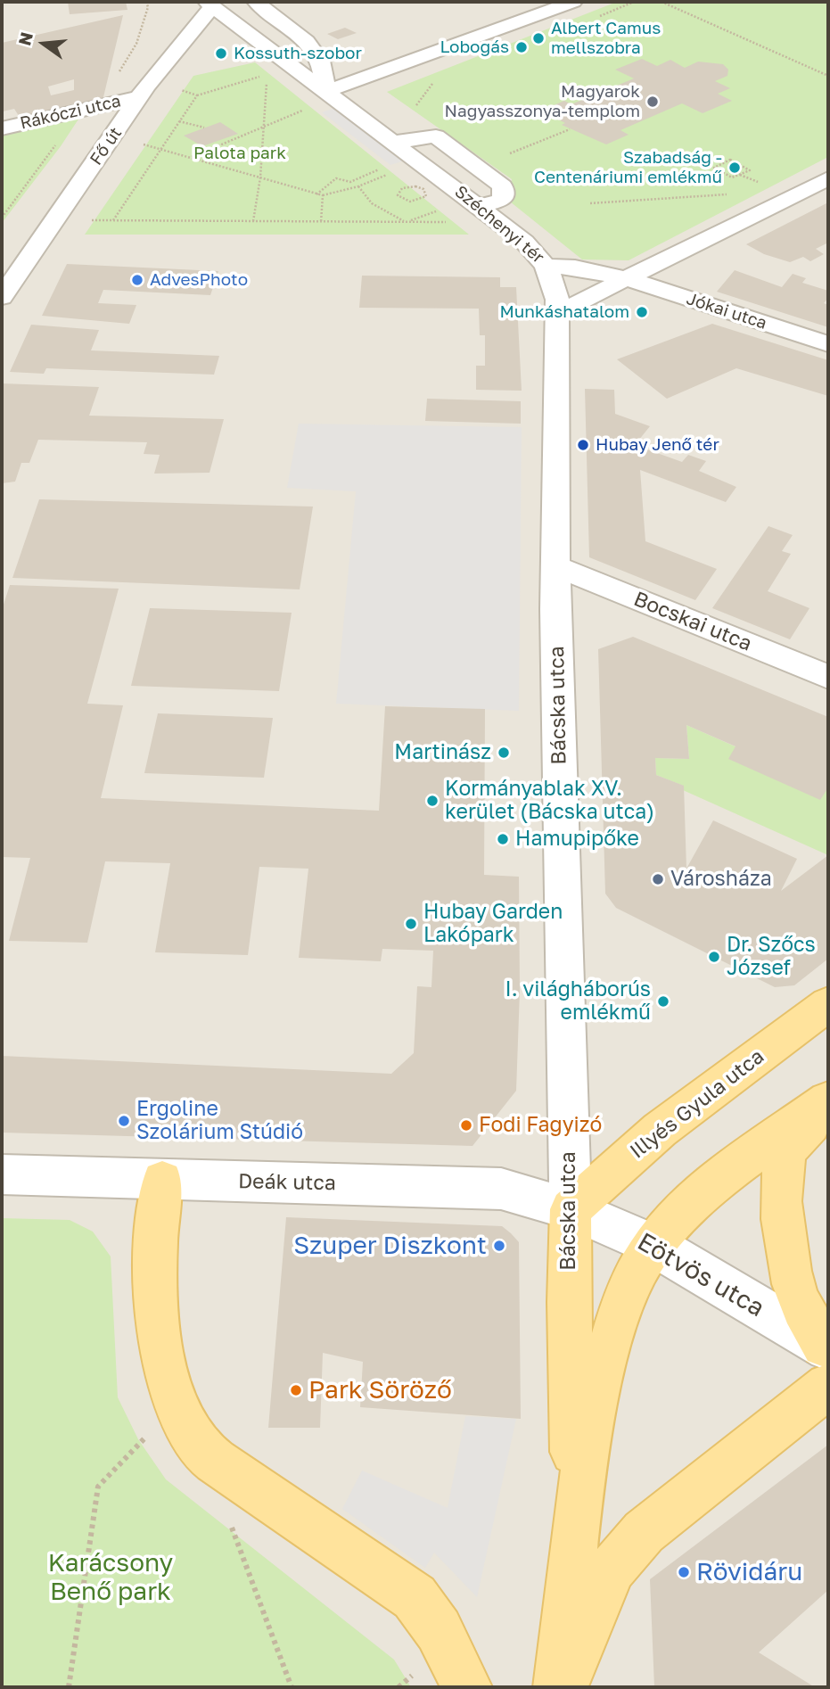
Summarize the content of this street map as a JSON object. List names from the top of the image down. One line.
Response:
{"streets":{"main road":["Bácska utca","Illyés Gyula utca"],"street":["Rákóczi utca","Fő út","Széchenyi tér","Jókai utca","Bocskai utca","Deák utca","Eötvös utca"]},"crossings":[["Rákóczi utca","Fő út"],["Fő út","Széchenyi tér"],["Széchenyi tér","Jókai utca"],["Széchenyi tér","Bácska utca"],["Bocskai utca","Bácska utca"],["Bácska utca","Illyés Gyula utca"],["Bácska utca","Deák utca"],["Bácska utca","Eötvös utca"],["Illyés Gyula utca","Deák utca"],["Illyés Gyula utca","Eötvös utca"],["Deák utca","Eötvös utca"]],"parks":["Palota park","Karácsony Benő park"],"places":["Albert Camus mellszobra","Lobogás","Kossuth-szobor","Magyarok Nagyasszonya-templom","Szabadság - Centenáriumi emlékmű","AdvesPhoto","Munkáshatalom","Hubay Jenő tér","Martinász","Kormányablak XV. kerület (Bácska utca)","Hamupipőke","Városháza","Hubay Garden Lakópark","Dr. Szőcs József","I. világháborús emlékmű","Ergoline Szolárium Stúdió","Fodi Fagyizó","Szuper Diszkont","Park Söröző","Rövidáru"],"north":"left"}
